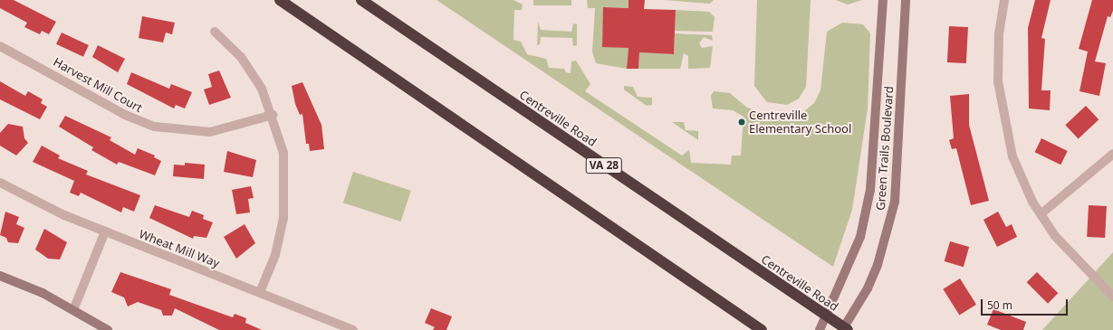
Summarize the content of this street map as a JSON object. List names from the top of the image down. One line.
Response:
{"streets":{"highway":["Centreville Road","VA 28"],"street":["Harvest Mill Court","Green Trails Boulevard","Wheat Mill Way"]},"crossings":[["Centreville Road","Green Trails Boulevard"]],"places":["Centreville Elementary School"],"scale_bar":"50 m"}
